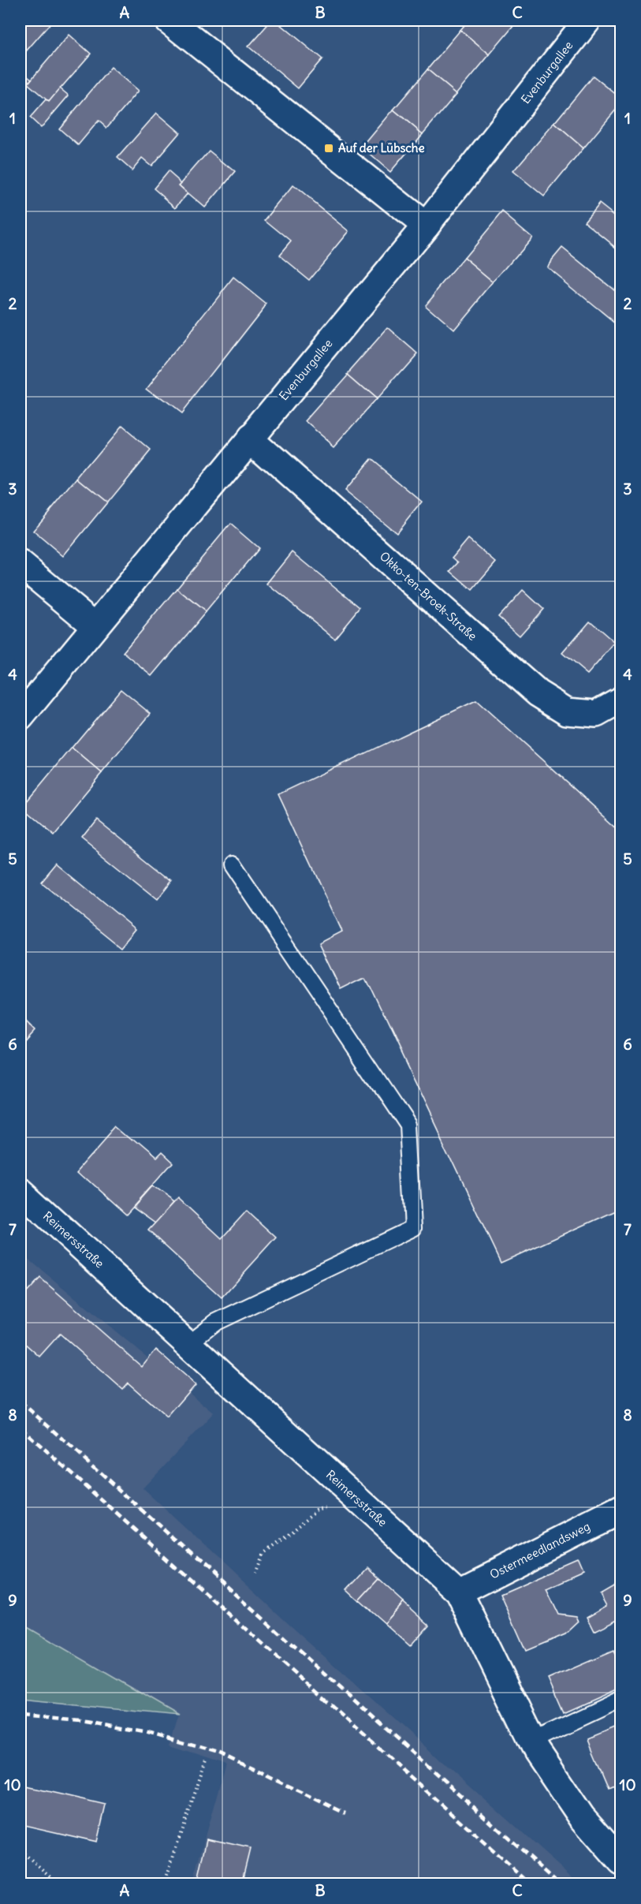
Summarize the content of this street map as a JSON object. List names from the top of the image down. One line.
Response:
{"streets":{"street":["Evenburgallee","Okko-ten-Broek-Straße","Reimersstraße","Ostermeedlandsweg"]},"crossings":[["Evenburgallee","Okko-ten-Broek-Straße"],["Reimersstraße","Ostermeedlandsweg"]],"places":{"transit":["Auf der Lübsche"]},"grid":{"columns":["A","B","C"],"rows":["1","2","3","4","5","6","7","8","9","10"]}}
